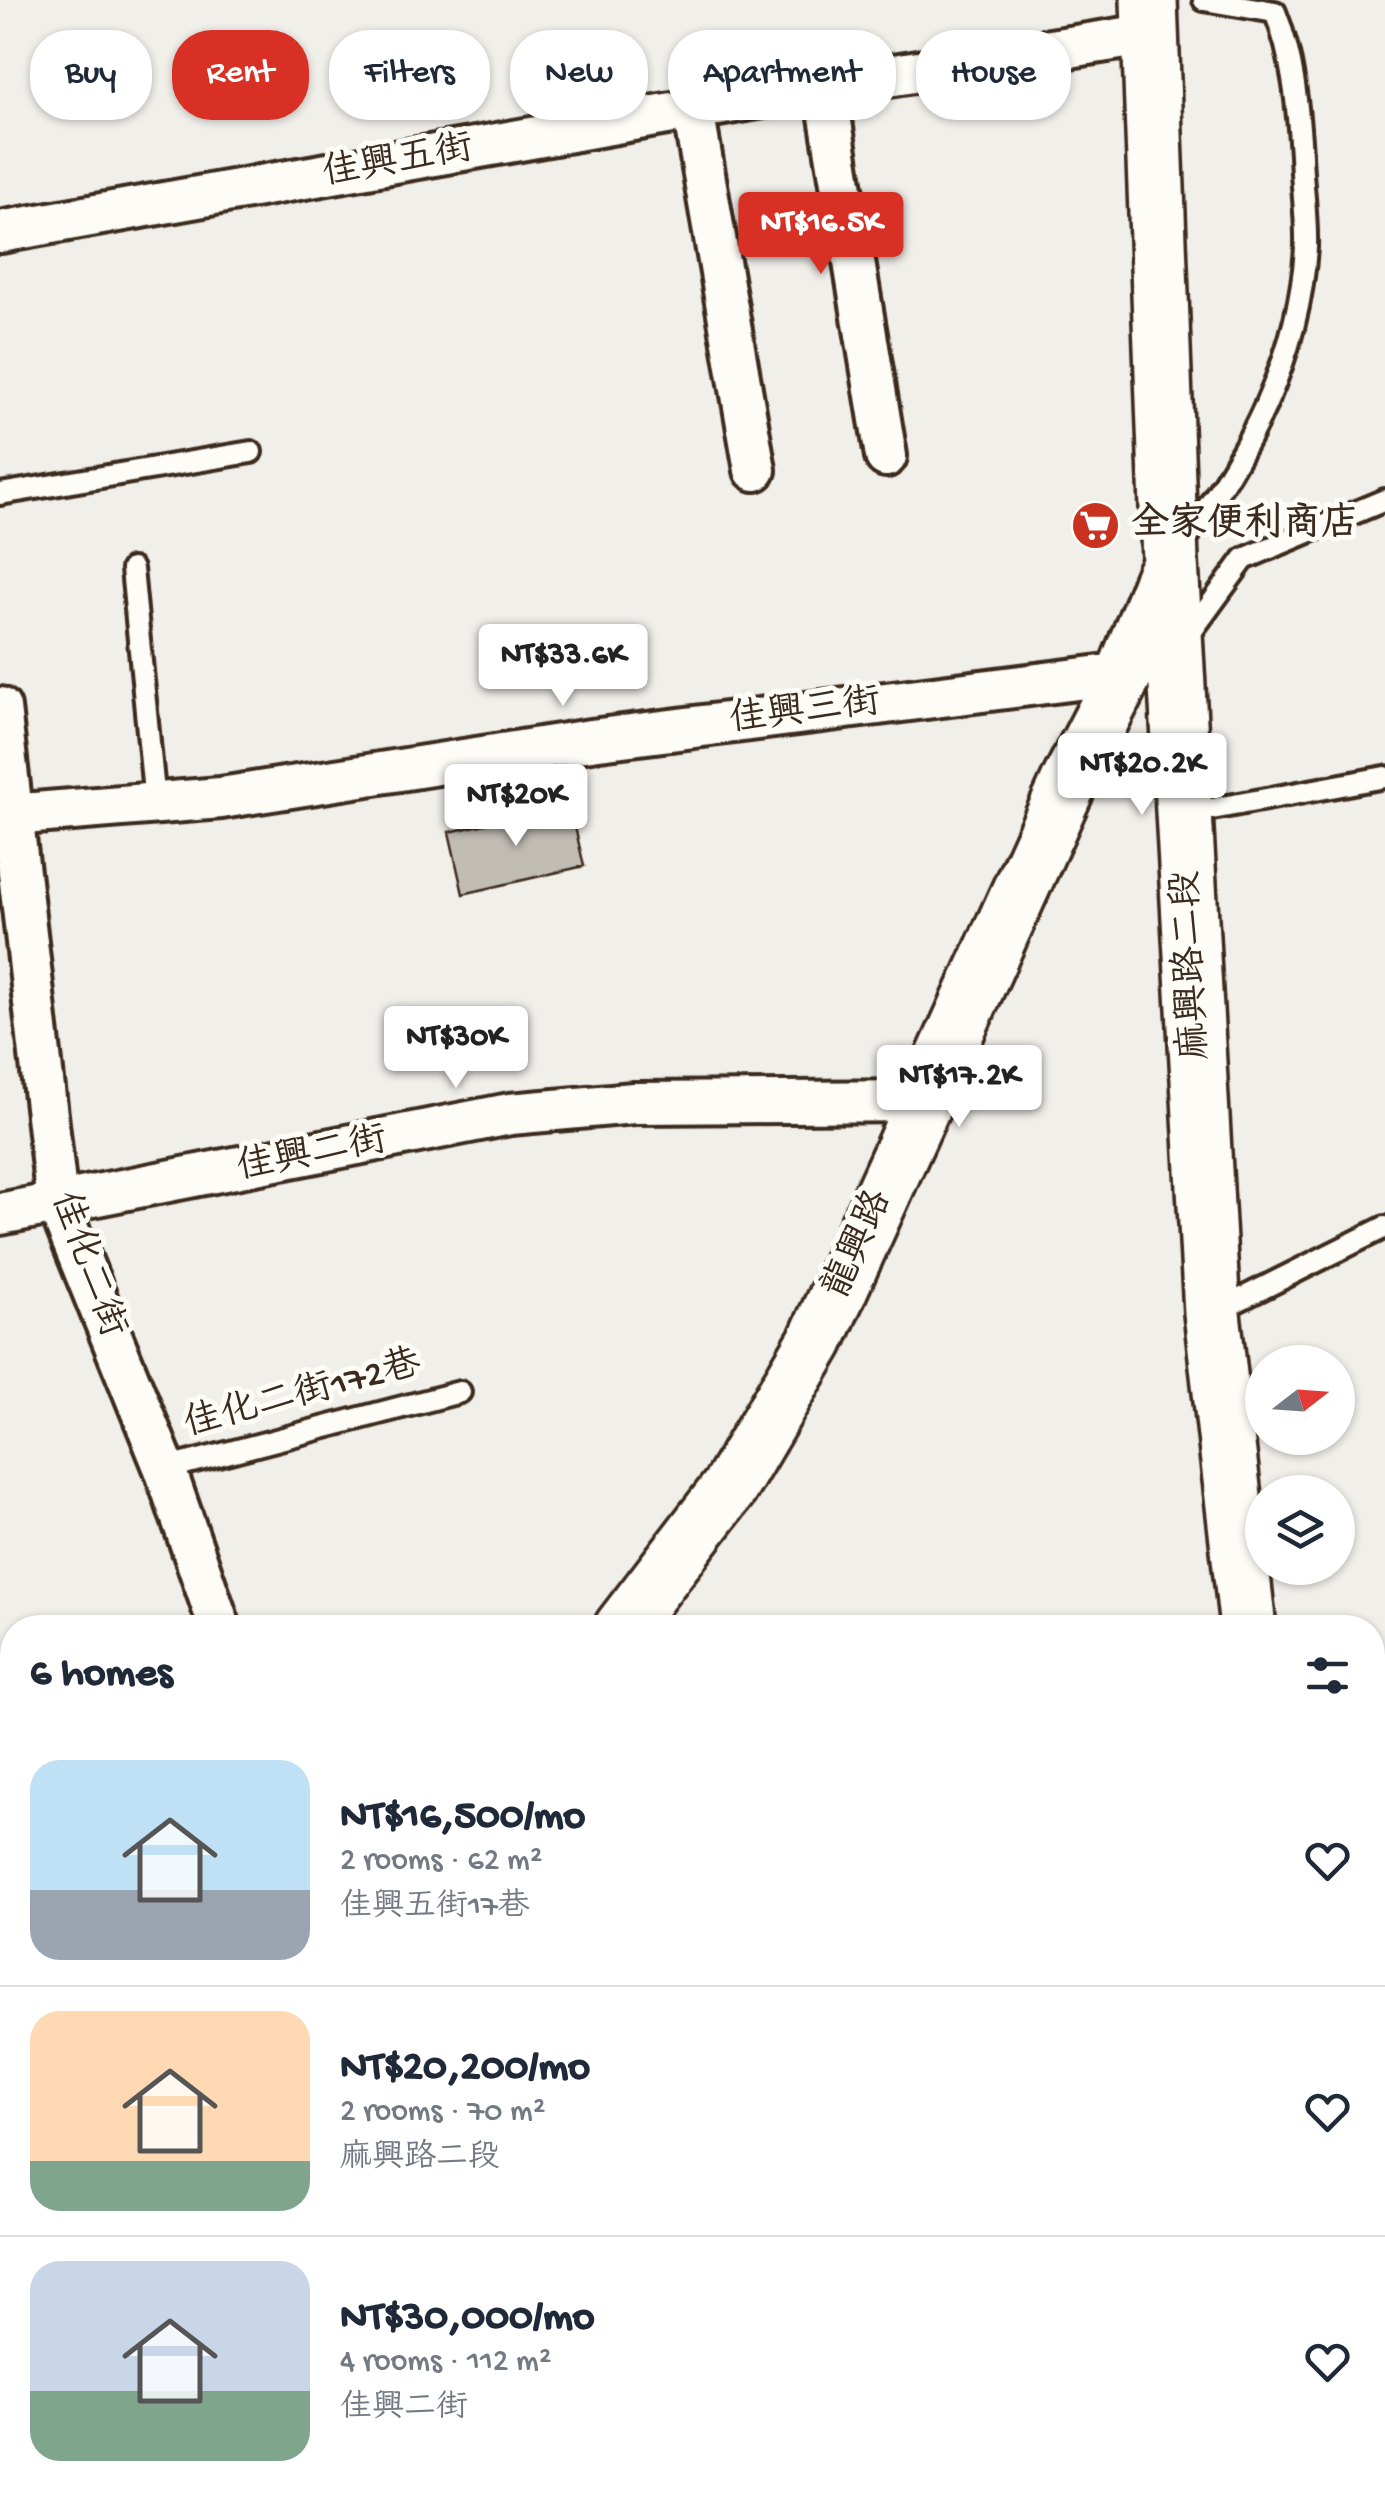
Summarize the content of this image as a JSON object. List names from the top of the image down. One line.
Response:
{"streets":{"street":["佳興五街","佳興三街","麻興路二段","佳興二街","龍興路","佳化二街"],"lane":["佳化二街172巷"]},"crossings":[["佳興五街","麻興路二段"],["佳興三街","龍興路"],["佳興三街","佳化二街"],["麻興路二段","龍興路"],["佳興二街","龍興路"],["佳興二街","佳化二街"],["佳化二街","佳化二街172巷"]],"places":{"supermarket":["全家便利商店"]},"north":"right","page":{"chip":["Buy","Rent","Filters","New","Apartment","House"],"price":["NT$16.5K","NT$33.6K","NT$20.2K","NT$20K","NT$30K","NT$17.2K"],"heading":"6 homes","list":[{"name":"NT$16,500/mo","note":"2 rooms · 62 m² · 佳興五街17巷"},{"name":"NT$20,200/mo","note":"2 rooms · 70 m² · 麻興路二段"},{"name":"NT$30,000/mo","note":"4 rooms · 112 m² · 佳興二街"}]}}
